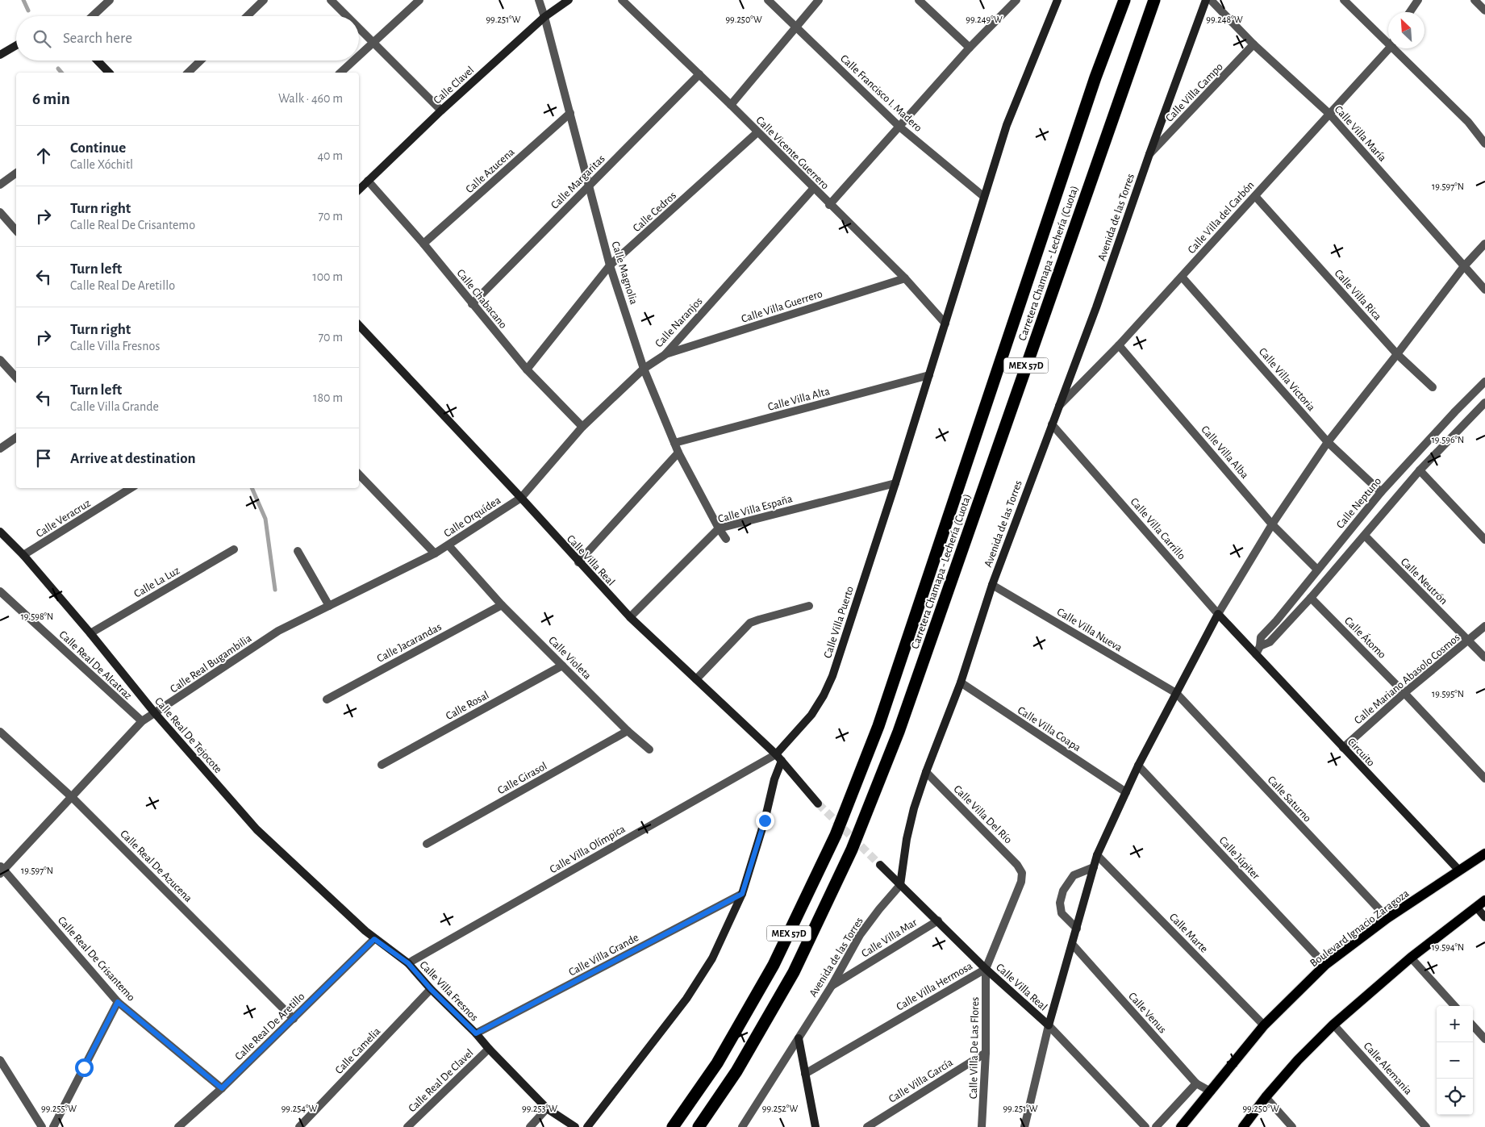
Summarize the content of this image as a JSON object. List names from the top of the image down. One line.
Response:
{"streets":{"highway":["Carretera Chamapa - Lechería (Cuota)","MEX 57D"],"main road":["Boulevard Ignacio Zaragoza"],"street":["Calle Clavel","Calle Villa Campo","Calle Francisco I. Madero","Calle Villa María","Calle Vicente Guerrero","Calle Azucena","Calle Margaritas","Calle Cedros","Avenida de las Torres","Calle Villa del Carbón","Calle Magnolia","Calle Villa Rica","Calle Chabacano","Calle Villa Guerrero","Calle Naranjos","Calle Villa Victoria","Calle Villa Alta","Calle Villa Alba","Calle Neptuno","Calle Villa España","Calle Orquídea","Calle Veracruz","Calle Villa Carrillo","Calle Villa Real","Calle Neutrón","Calle La Luz","Calle Villa Puerto","Calle Villa Nueva","Calle Átomo","Calle Jacarandas","Calle Violeta","Calle Real Bugambilia","Calle Real De Alcatraz","Calle Mariano Abasolo Cosmos","Calle Rosal","Calle Villa Coapa","Calle Real De Tejocote","Circuito","Calle Girasol","Calle Saturno","Calle Villa Del Río","Calle Villa Olímpica","Calle Júpiter","Calle Real De Azucena","Calle Marte","Calle Villa Mar","Calle Villa Grande","Calle Real De Crisantemo","Calle Villa Hermosa","Calle Villa Fresnos","Calle Venus","Calle Real De Aretillo","Calle Villa De Las Flores","Calle Camelia","Calle Alemania","Calle Real De Clavel","Calle Villa García"]},"crossings":[["Calle Clavel","Calle Magnolia"],["Calle Clavel","Calle Chabacano"],["Calle Villa Campo","Calle Villa María"],["Calle Villa Campo","Avenida de las Torres"],["Calle Francisco I. Madero","Calle Villa Puerto"],["Calle Villa María","Calle Villa del Carbón"],["Calle Vicente Guerrero","Calle Margaritas"],["Calle Vicente Guerrero","Calle Cedros"],["Calle Vicente Guerrero","Calle Villa Guerrero"],["Calle Vicente Guerrero","Calle Naranjos"],["Calle Vicente Guerrero","Calle Villa Puerto"],["Calle Azucena","Calle Magnolia"],["Calle Azucena","Calle Chabacano"],["Calle Margaritas","Calle Magnolia"],["Calle Margaritas","Calle Chabacano"],["Calle Cedros","Calle Magnolia"],["Calle Cedros","Calle Chabacano"],["Avenida de las Torres","Calle Villa del Carbón"],["Avenida de las Torres","Calle Villa Carrillo"],["Avenida de las Torres","Calle Villa Real"],["Avenida de las Torres","Calle Villa Nueva"],["Avenida de las Torres","Calle Villa Coapa"],["Avenida de las Torres","Calle Villa Del Río"],["Avenida de las Torres","Calle Villa Mar"],["Calle Villa del Carbón","Calle Villa Rica"],["Calle Villa del Carbón","Calle Villa Victoria"],["Calle Villa del Carbón","Calle Villa Alba"],["Calle Magnolia","Calle Naranjos"],["Calle Magnolia","Calle Villa Alta"],["Calle Magnolia","Calle Villa España"],["Calle Chabacano","Calle Naranjos"],["Calle Villa Guerrero","Calle Naranjos"],["Calle Naranjos","Calle Orquídea"],["Calle Naranjos","Calle Villa Real"],["Calle Villa Victoria","Calle Neptuno"],["Calle Villa Alta","Calle Villa Puerto"],["Calle Villa Alba","Calle Neptuno"],["Calle Neptuno","Calle Neutrón"],["Calle Neptuno","Calle Átomo"],["Calle Neptuno","Circuito"],["Calle Villa España","Calle Villa Real"],["Calle Villa España","Calle Villa Puerto"],["Calle Orquídea","Calle Villa Real"],["Calle Orquídea","Calle Violeta"],["Calle Orquídea","Calle Real Bugambilia"],["Calle Veracruz","Calle Real De Tejocote"],["Calle Villa Carrillo","Circuito"],["Calle Villa Real","Calle Villa Puerto"],["Calle Villa Real","Calle Villa Olímpica"],["Calle Villa Real","Calle Villa Mar"],["Calle Villa Real","Calle Villa Hermosa"],["Calle Villa Real","Calle Villa De Las Flores"],["Calle Neutrón","Calle Mariano Abasolo Cosmos"],["Calle La Luz","Calle Real De Tejocote"],["Calle Villa Puerto","Calle Villa Olímpica"],["Calle Villa Nueva","Calle Saturno"],["Calle Átomo","Calle Mariano Abasolo Cosmos"],["Calle Jacarandas","Calle Violeta"],["Calle Violeta","Calle Rosal"],["Calle Violeta","Calle Girasol"],["Calle Real Bugambilia","Calle Real De Alcatraz"],["Calle Real Bugambilia","Calle Real De Tejocote"],["Calle Real Bugambilia","Calle Real De Azucena"],["Calle Real Bugambilia","Calle Real De Crisantemo"],["Calle Mariano Abasolo Cosmos","Circuito"],["Calle Real De Tejocote","Calle Villa Fresnos"],["Calle Real De Tejocote","Calle Real De Aretillo"],["Circuito","Boulevard Ignacio Zaragoza"],["Calle Saturno","Boulevard Ignacio Zaragoza"],["Calle Villa Del Río","Calle Villa Hermosa"],["Calle Villa Olímpica","Calle Villa Fresnos"],["Calle Júpiter","Boulevard Ignacio Zaragoza"],["Calle Real De Azucena","Calle Real De Aretillo"],["Boulevard Ignacio Zaragoza","Calle Marte"],["Boulevard Ignacio Zaragoza","Calle Venus"],["Calle Villa Grande","Calle Villa Fresnos"],["Calle Real De Crisantemo","Calle Real De Aretillo"],["Calle Villa Hermosa","Calle Villa De Las Flores"],["Calle Villa Fresnos","Calle Real De Aretillo"],["Calle Villa Fresnos","Calle Camelia"],["Calle Villa Fresnos","Calle Real De Clavel"],["Calle Villa De Las Flores","Calle Villa García"]],"north":"top left","page":{"search":"Search here","heading":["6 min","Walk · 460 m"],"list":[["Continue","Calle Xóchitl","40 m"],["Turn right","Calle Real De Crisantemo","70 m"],["Turn left","Calle Real De Aretillo","100 m"],["Turn right","Calle Villa Fresnos","70 m"],["Turn left","Calle Villa Grande","180 m"],"Arrive at destination"],"map_buttons":["+","−"]},"coordinates":["99.251°W","99.250°W","99.249°W","99.248°W","19.597°N","19.596°N","19.598°N","19.595°N","19.594°N","99.255°W","99.254°W","99.253°W","99.252°W"]}
